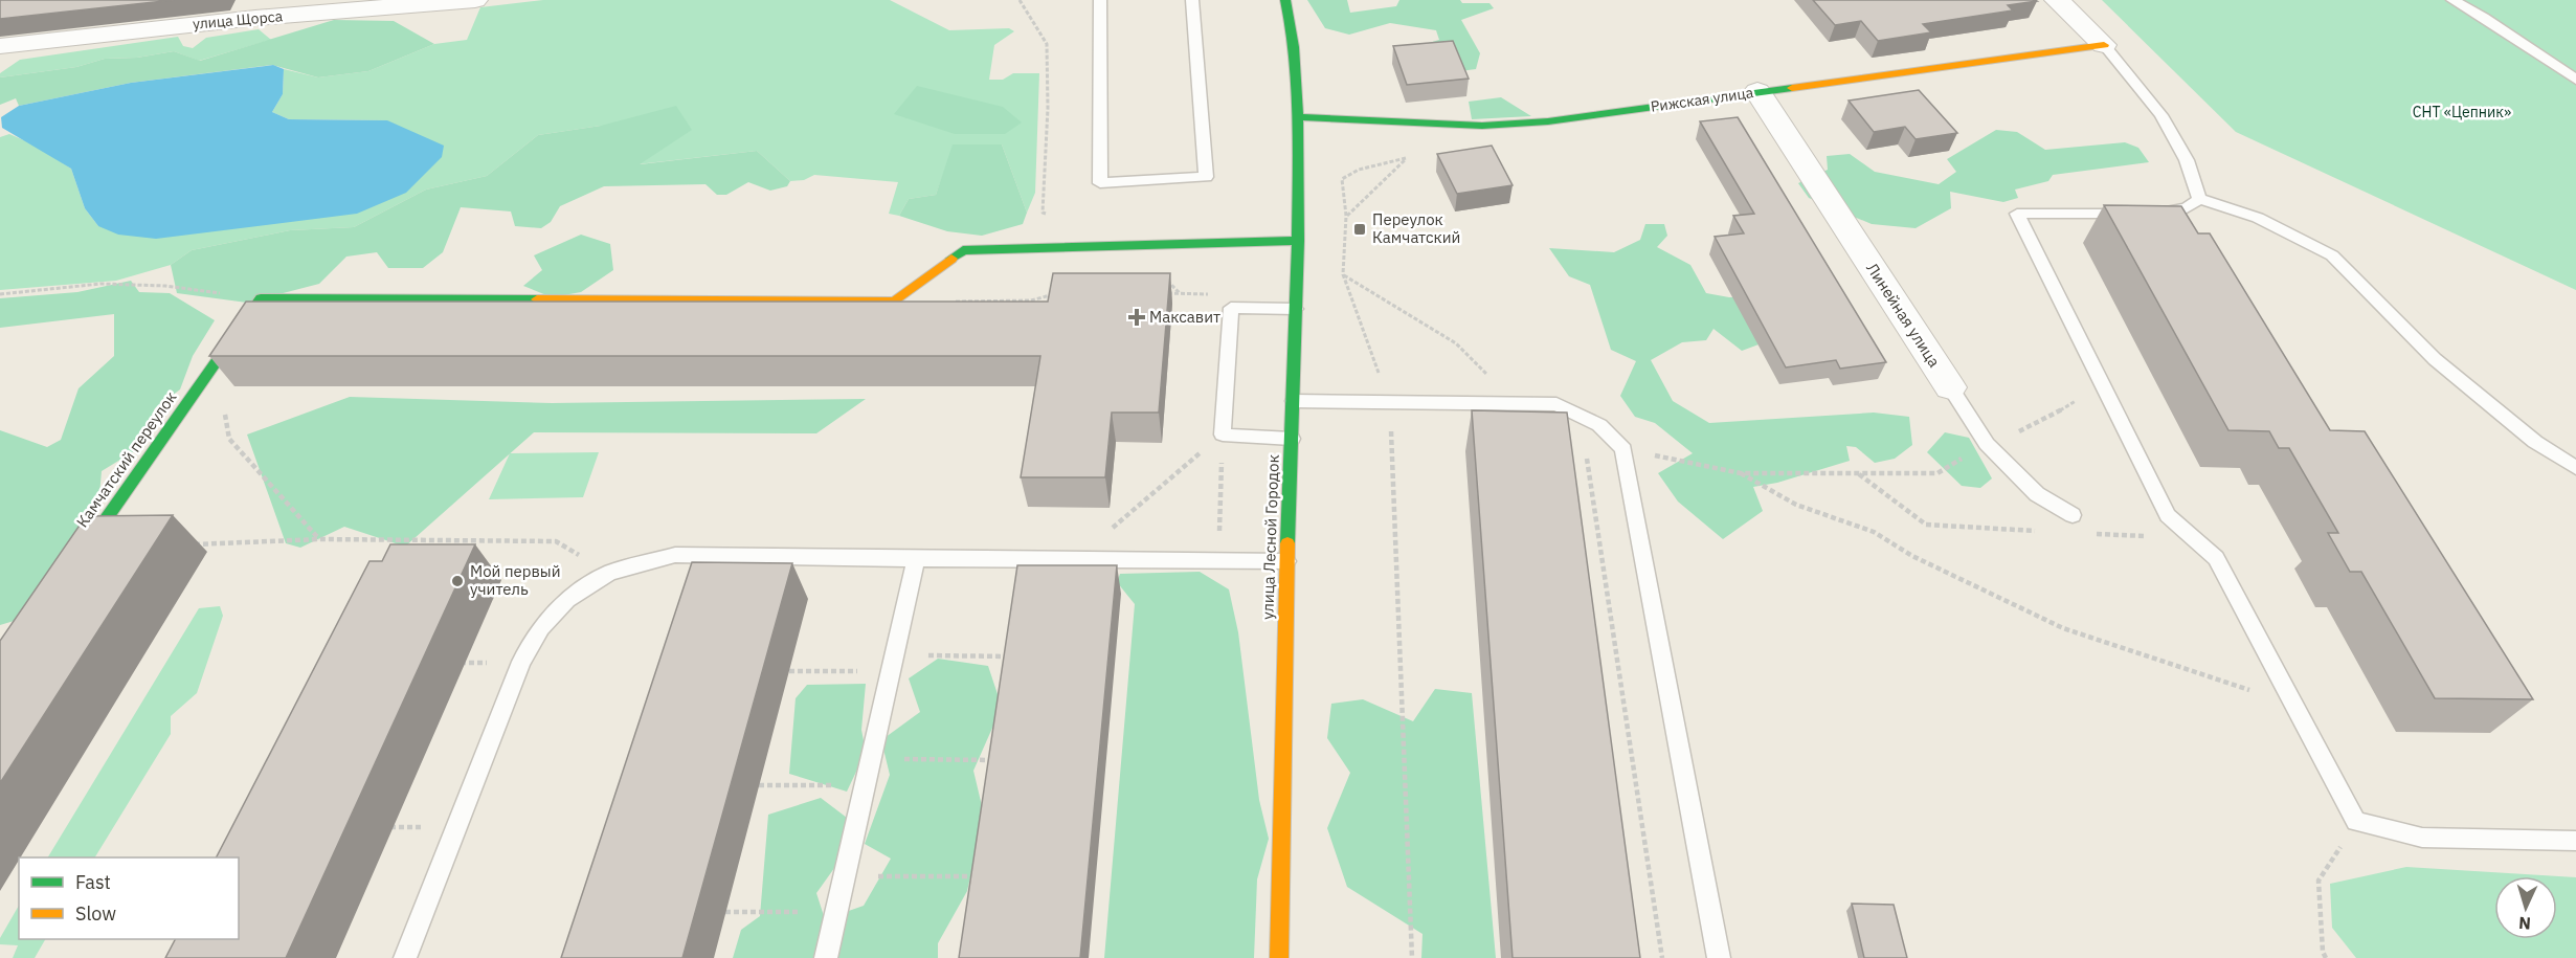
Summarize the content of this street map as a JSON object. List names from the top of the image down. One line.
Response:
{"streets":{"street":["улица Щорса","Рижская улица","Линейная улица","Камчатский переулок","улица Лесной Городок"]},"crossings":[["Рижская улица","Линейная улица"],["Рижская улица","улица Лесной Городок"]],"parks":["СНТ «Цепник»"],"places":{"transit":["Переулок Камчатский"],"health":["Максавит"],"other":["Мой первый учитель"]},"legend":["Fast","Slow"],"north":"bottom"}
